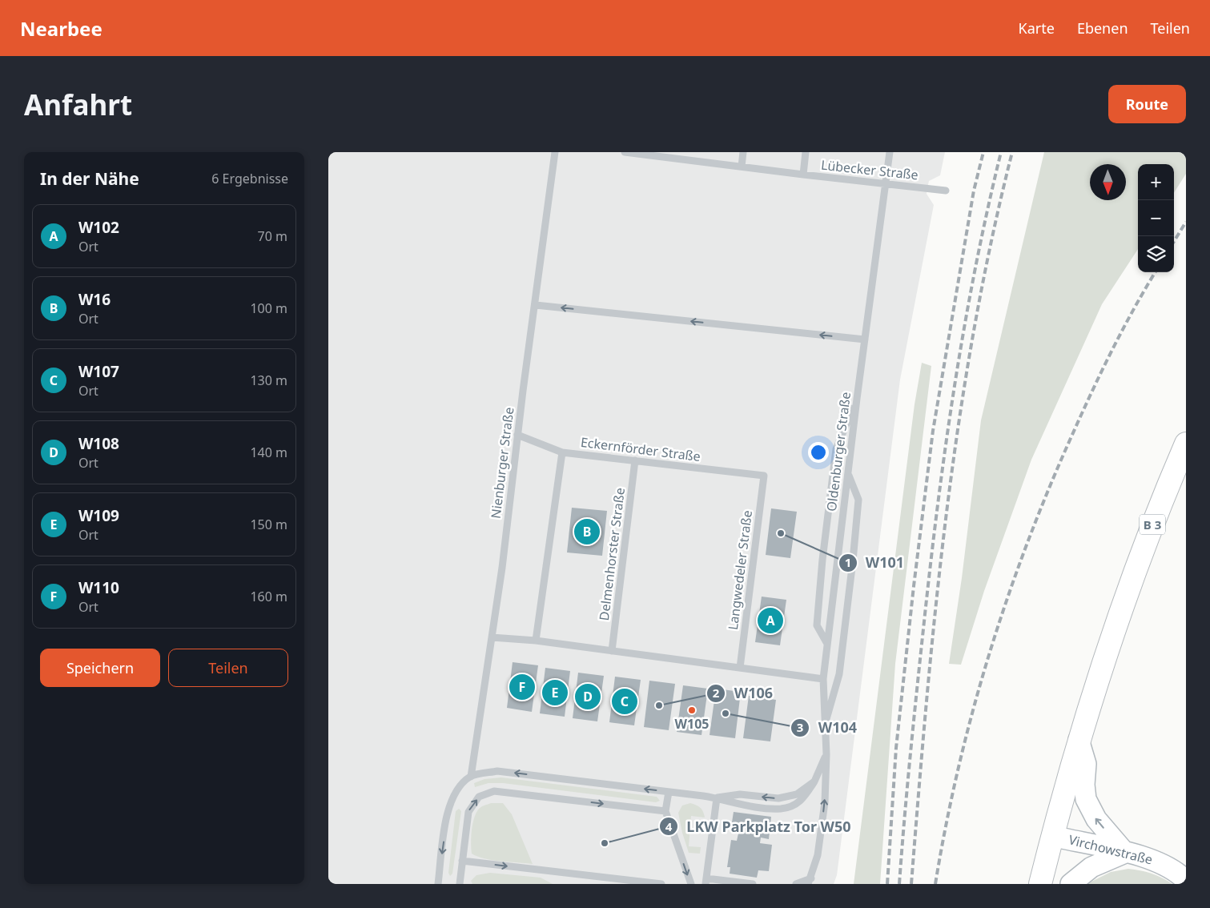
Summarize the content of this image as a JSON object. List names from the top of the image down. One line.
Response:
{"streets":{"main road":["B 3","Virchowstraße"],"lane":["Lübecker Straße","Eckernförder Straße","Oldenburger Straße","Nienburger Straße","Delmenhorster Straße","Langwedeler Straße"]},"crossings":[["Lübecker Straße","Oldenburger Straße"],["Eckernförder Straße","Nienburger Straße"],["Eckernförder Straße","Delmenhorster Straße"],["Eckernförder Straße","Langwedeler Straße"],["B 3","Virchowstraße"]],"places":["W101","W106","W105","W104","LKW Parkplatz Tor W50"],"north":"bottom","page":{"header":"Nearbee","nav":["Karte","Ebenen","Teilen"],"buttons":["Route",["Speichern","Teilen"]],"title":"Anfahrt","heading":["In der Nähe","6 Ergebnisse"],"map_buttons":["+","−"],"list":[{"mark":"A","name":"W102","note":"Ort","value":"70 m"},{"mark":"B","name":"W16","note":"Ort","value":"100 m"},{"mark":"C","name":"W107","note":"Ort","value":"130 m"},{"mark":"D","name":"W108","note":"Ort","value":"140 m"},{"mark":"E","name":"W109","note":"Ort","value":"150 m"},{"mark":"F","name":"W110","note":"Ort","value":"160 m"}],"pins":["B","A","F","E","D","C"]}}
